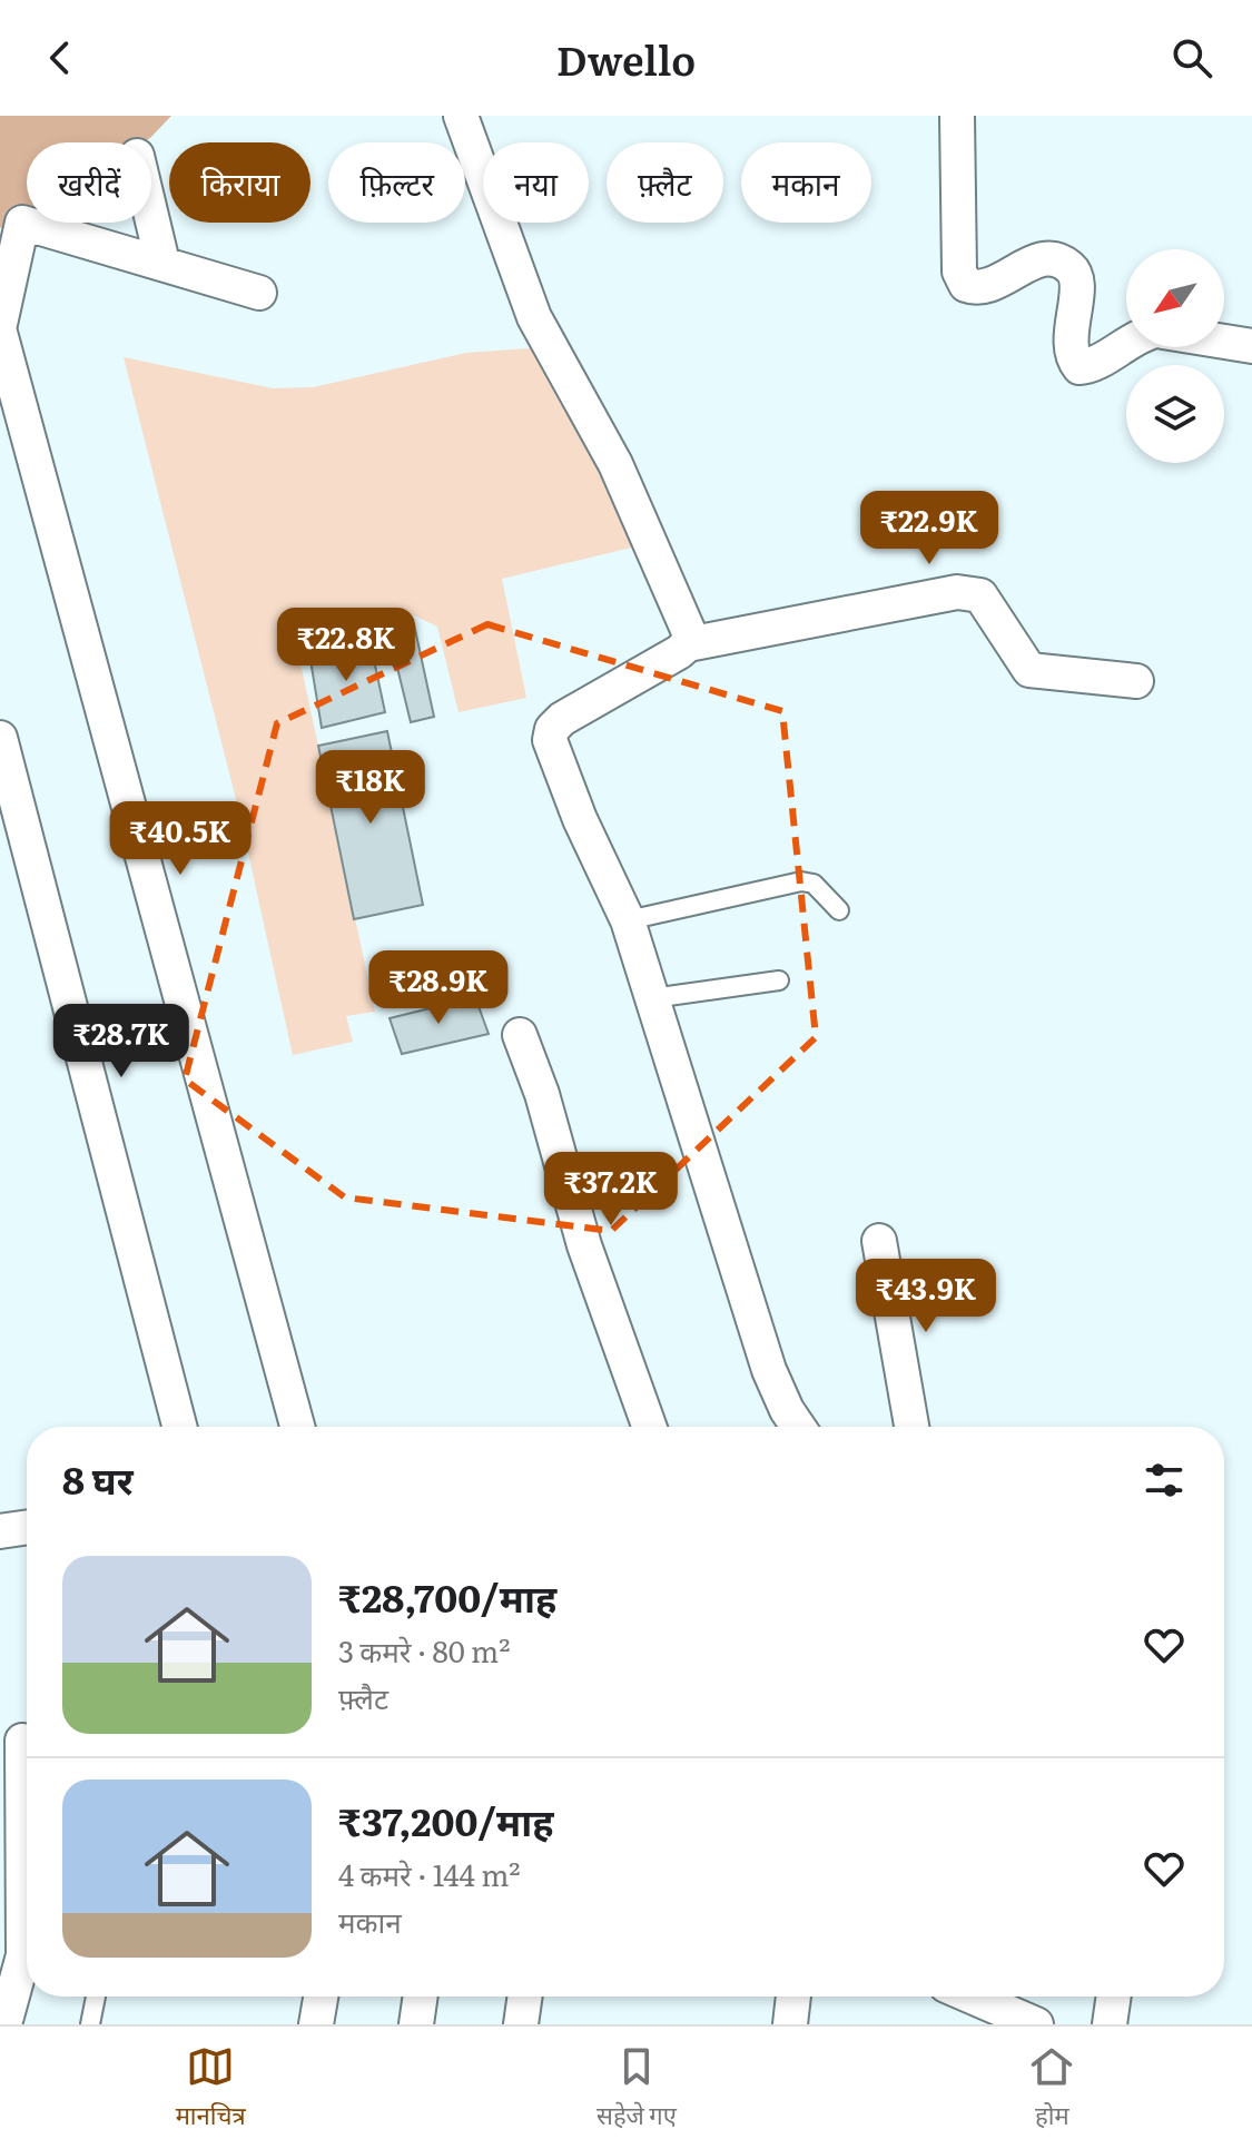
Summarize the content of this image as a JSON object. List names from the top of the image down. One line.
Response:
{"north":"bottom left","page":{"header":"Dwello","chip":["खरीदें","किराया","फ़िल्टर","नया","फ़्लैट","मकान"],"price":["₹22.9K","₹22.8K","₹18K","₹40.5K","₹28.9K","₹28.7K","₹37.2K","₹43.9K"],"heading":"8 घर","list":[{"name":"₹28,700/माह","note":"3 कमरे · 80 m² · फ़्लैट"},{"name":"₹37,200/माह","note":"4 कमरे · 144 m² · मकान"}],"tabs":["मानचित्र","सहेजे गए","होम"]}}
